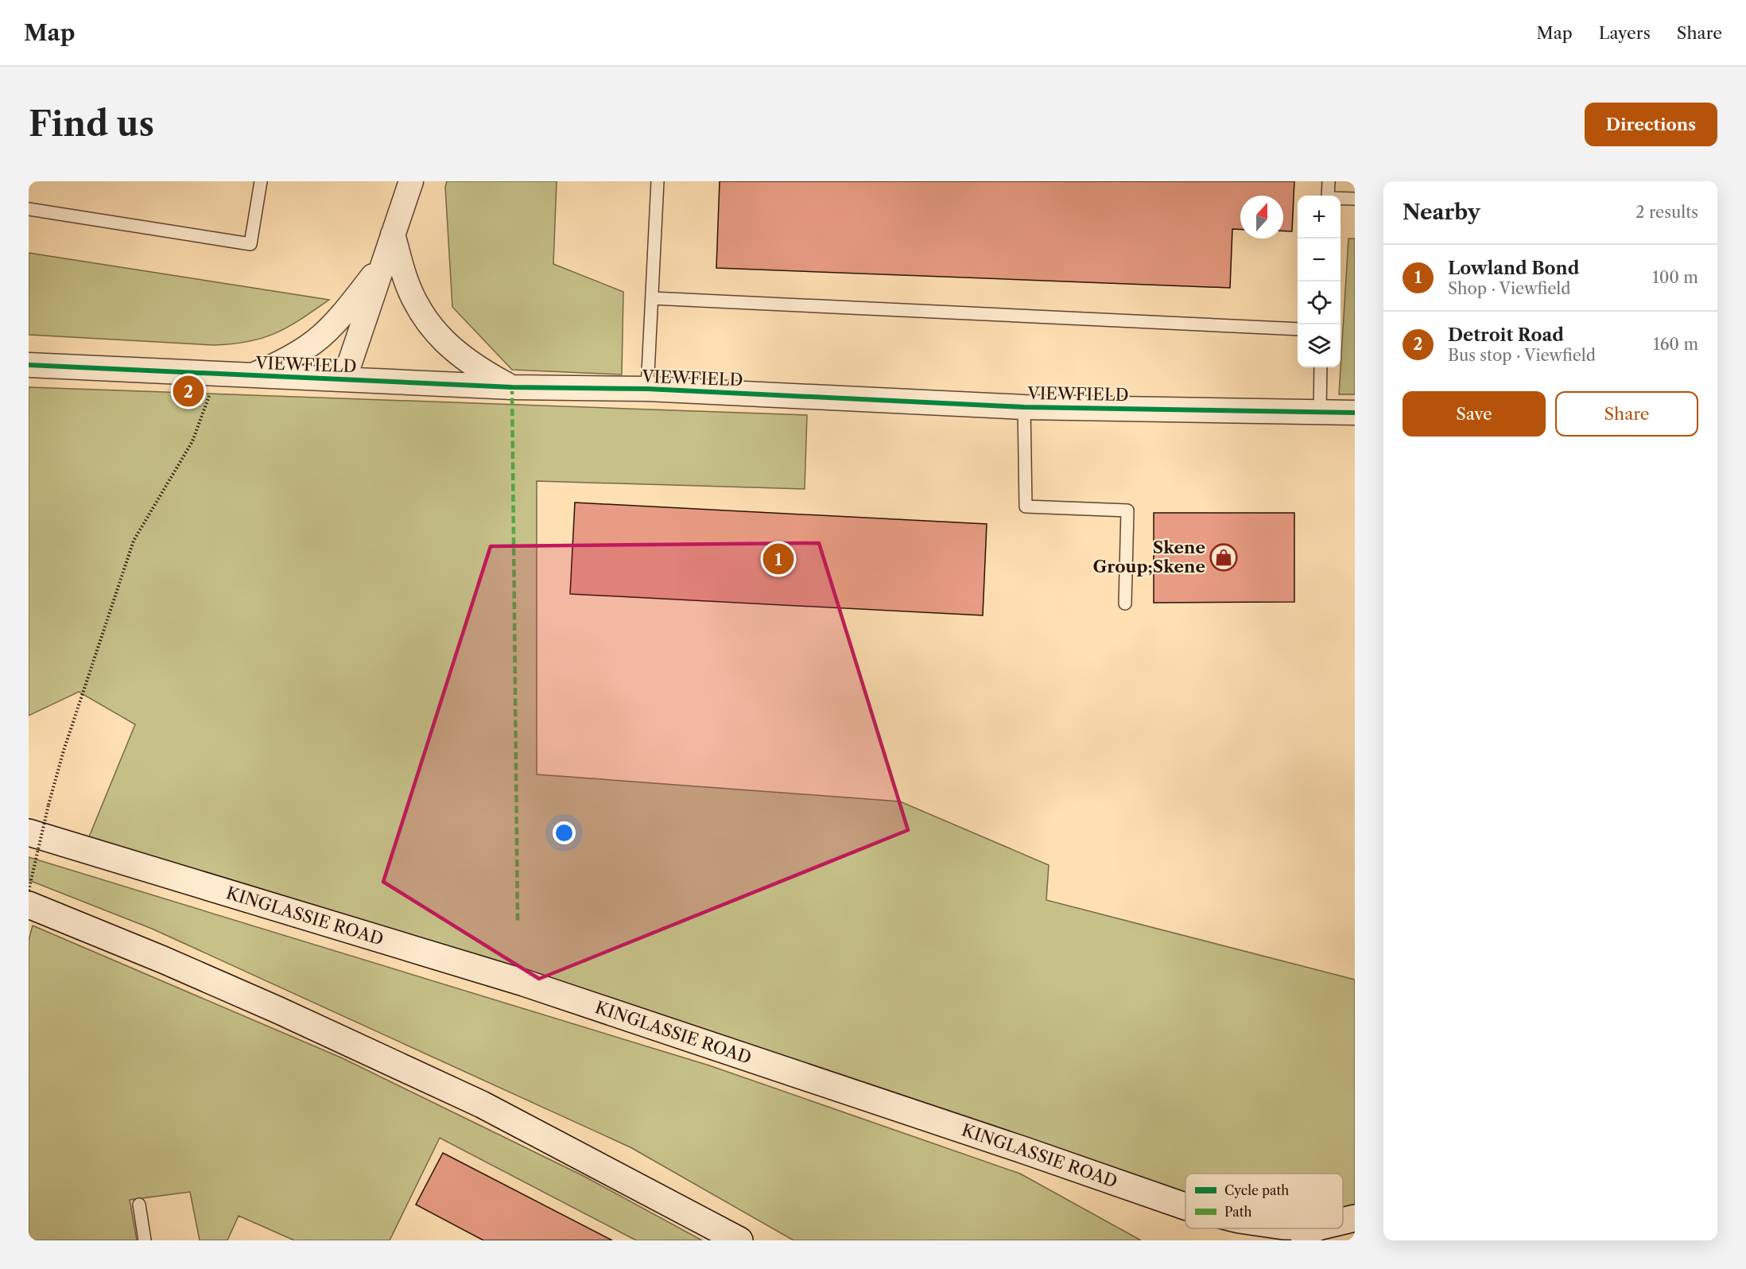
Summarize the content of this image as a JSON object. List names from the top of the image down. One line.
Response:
{"streets":{"main road":["KINGLASSIE ROAD"],"street":["VIEWFIELD"]},"places":{"shop":["Skene Group;Skene"]},"legend":["Cycle path","Path"],"north":"top","page":{"header":"Map","nav":["Map","Layers","Share"],"buttons":["Directions",["Save","Share"]],"title":"Find us","heading":["Nearby","2 results"],"map_buttons":["+","−"],"list":[{"mark":"1","name":"Lowland Bond","note":"Shop · Viewfield","value":"100 m"},{"mark":"2","name":"Detroit Road","note":"Bus stop · Viewfield","value":"160 m"}],"pins":["2","1"]}}
